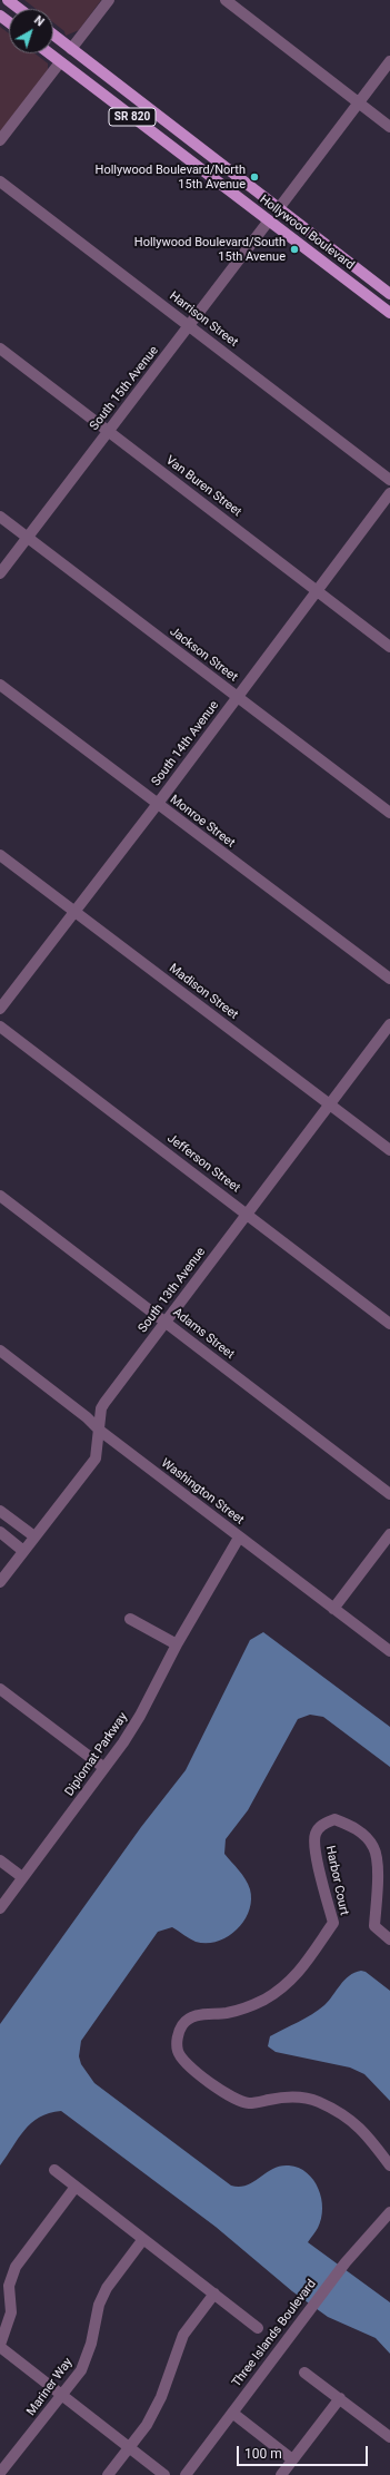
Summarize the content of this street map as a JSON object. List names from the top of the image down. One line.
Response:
{"streets":{"main road":["SR 820","Hollywood Boulevard"],"street":["Harrison Street","South 15th Avenue","Van Buren Street","Jackson Street","South 14th Avenue","Monroe Street","Madison Street","Jefferson Street","South 13th Avenue","Adams Street","Washington Street","Diplomat Parkway","Harbor Court","Three Islands Boulevard","Mariner Way"]},"crossings":[["Hollywood Boulevard","South 15th Avenue"],["Harrison Street","South 15th Avenue"],["South 15th Avenue","Van Buren Street"],["South 15th Avenue","Jackson Street"],["Van Buren Street","South 14th Avenue"],["Jackson Street","South 14th Avenue"],["South 14th Avenue","Monroe Street"],["South 14th Avenue","Madison Street"],["Madison Street","South 13th Avenue"],["Jefferson Street","South 13th Avenue"],["South 13th Avenue","Adams Street"],["South 13th Avenue","Washington Street"],["Washington Street","Diplomat Parkway"]],"places":["Hollywood Boulevard/North 15th Avenue","Hollywood Boulevard/South 15th Avenue"],"scale_bar":"100 m","north":"top right"}
